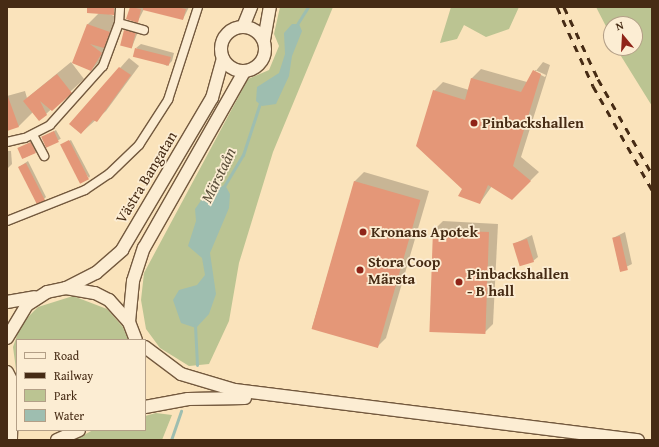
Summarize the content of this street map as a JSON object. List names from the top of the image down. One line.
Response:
{"streets":{"street":["Västra Bangatan"]},"water":["Märstaån"],"places":["Pinbackshallen","Kronans Apotek","Stora Coop Märsta","Pinbackshallen - B hall"],"legend":["Road","Railway","Park","Water"],"north":"top"}
